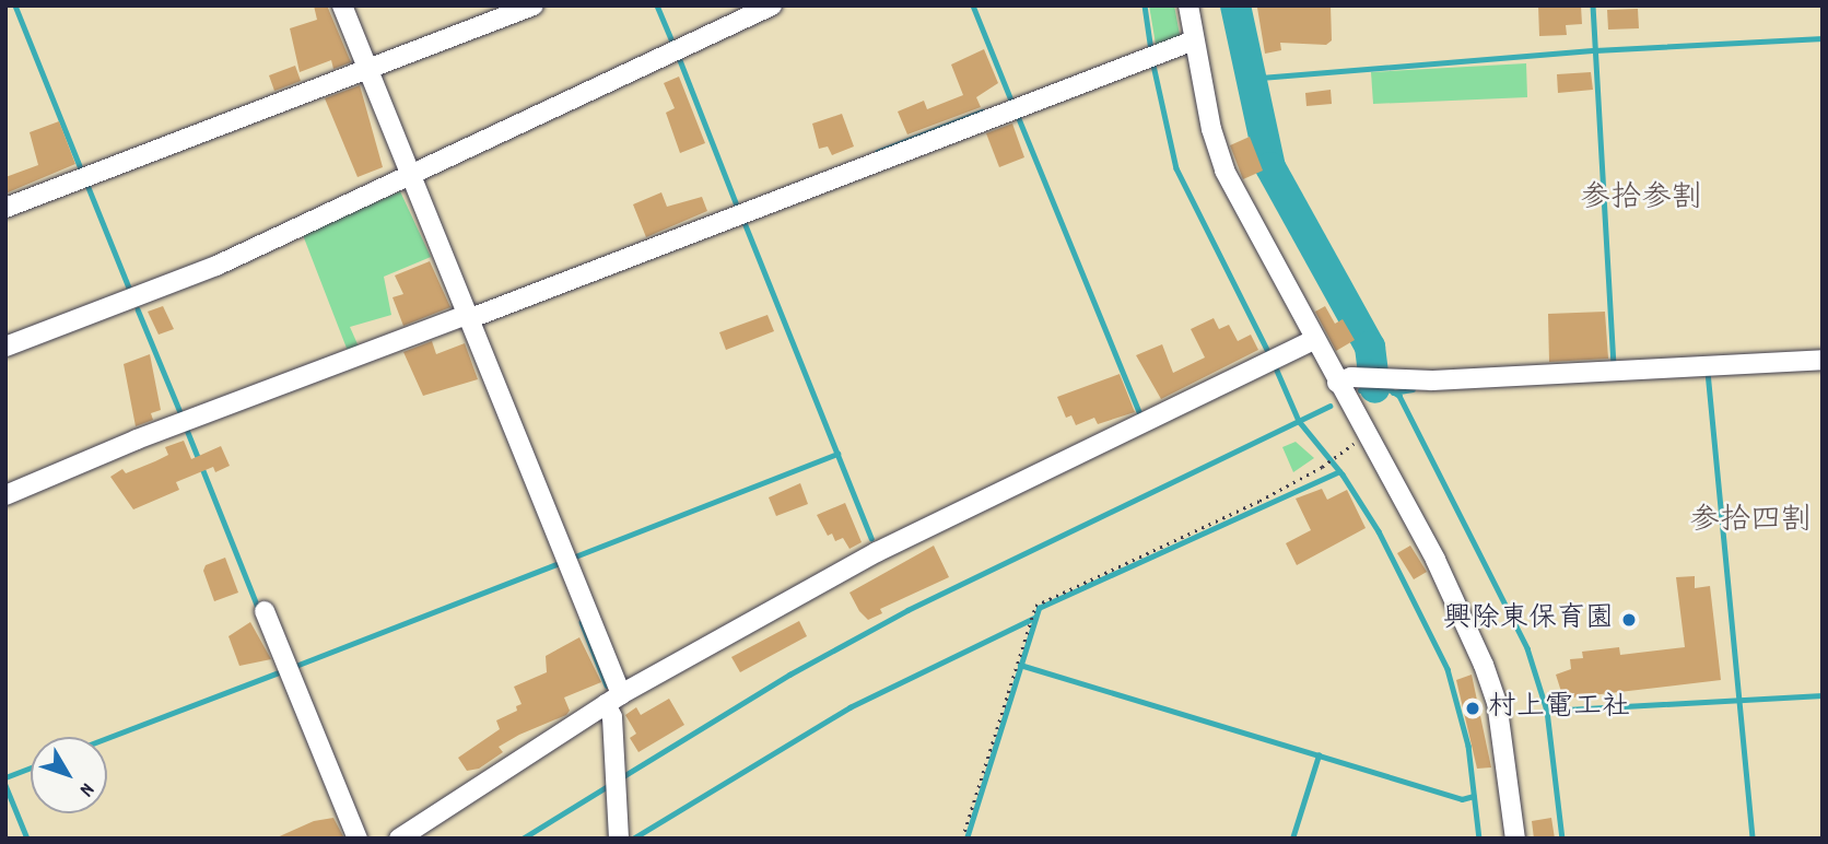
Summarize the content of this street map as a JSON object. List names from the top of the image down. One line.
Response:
{"districts":["参拾参割","参拾四割"],"places":["興除東保育園","村上電工社"],"north":"bottom right"}
